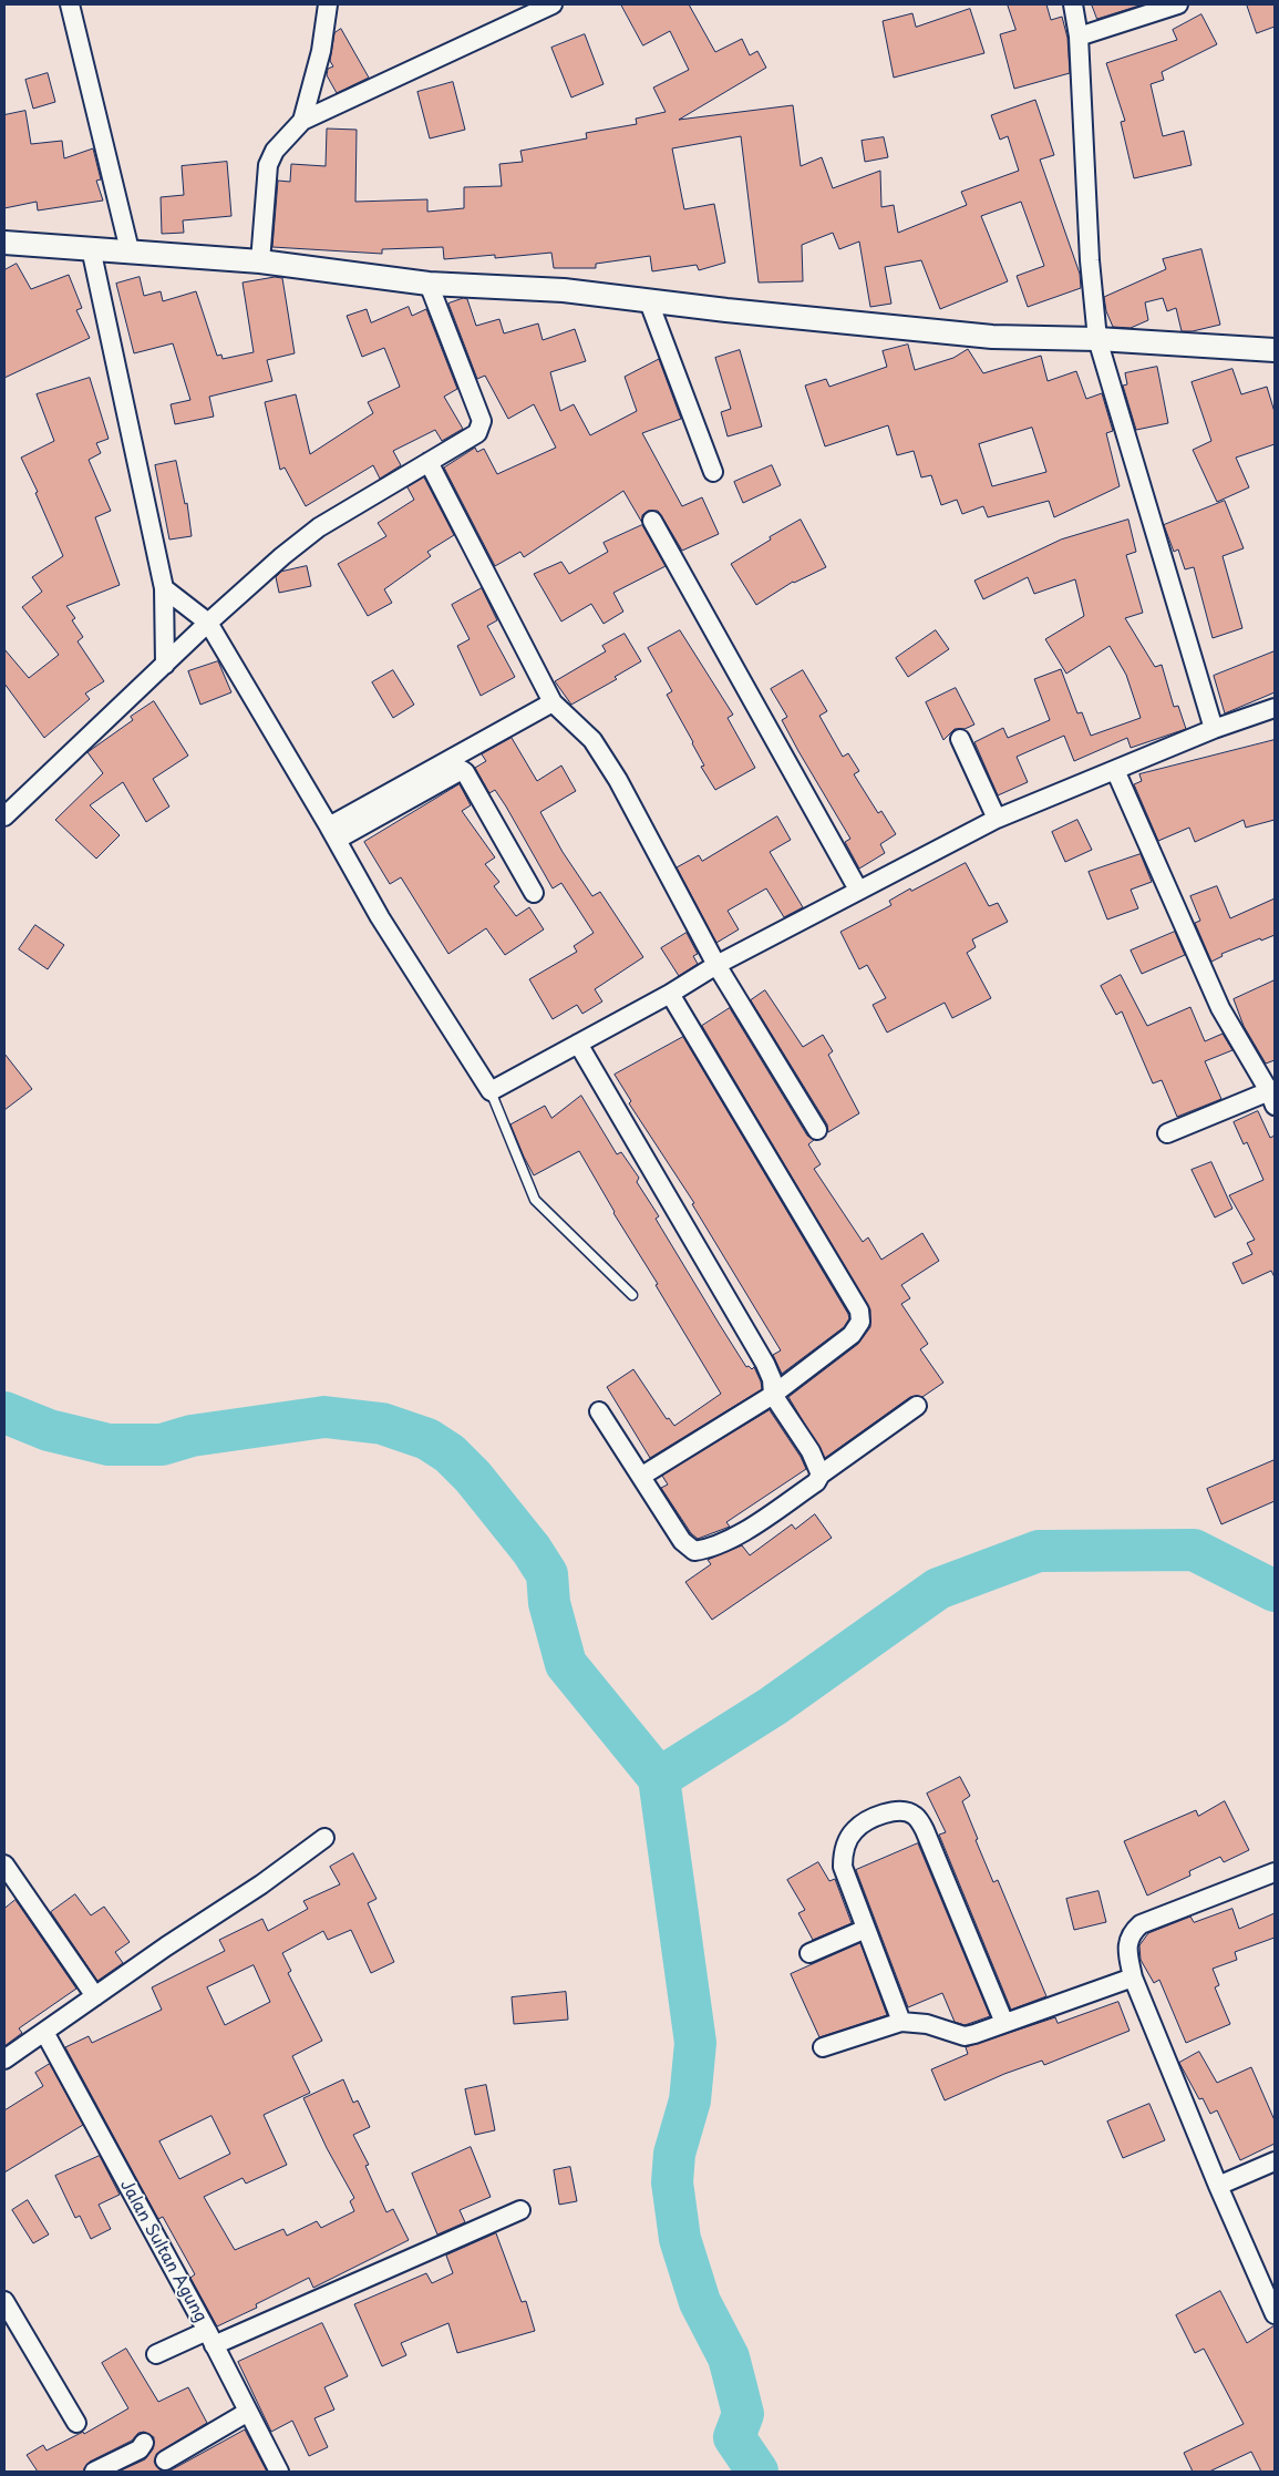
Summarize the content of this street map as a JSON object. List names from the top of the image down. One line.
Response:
{"streets":{"street":["Jalan Sultan Agung"]}}
